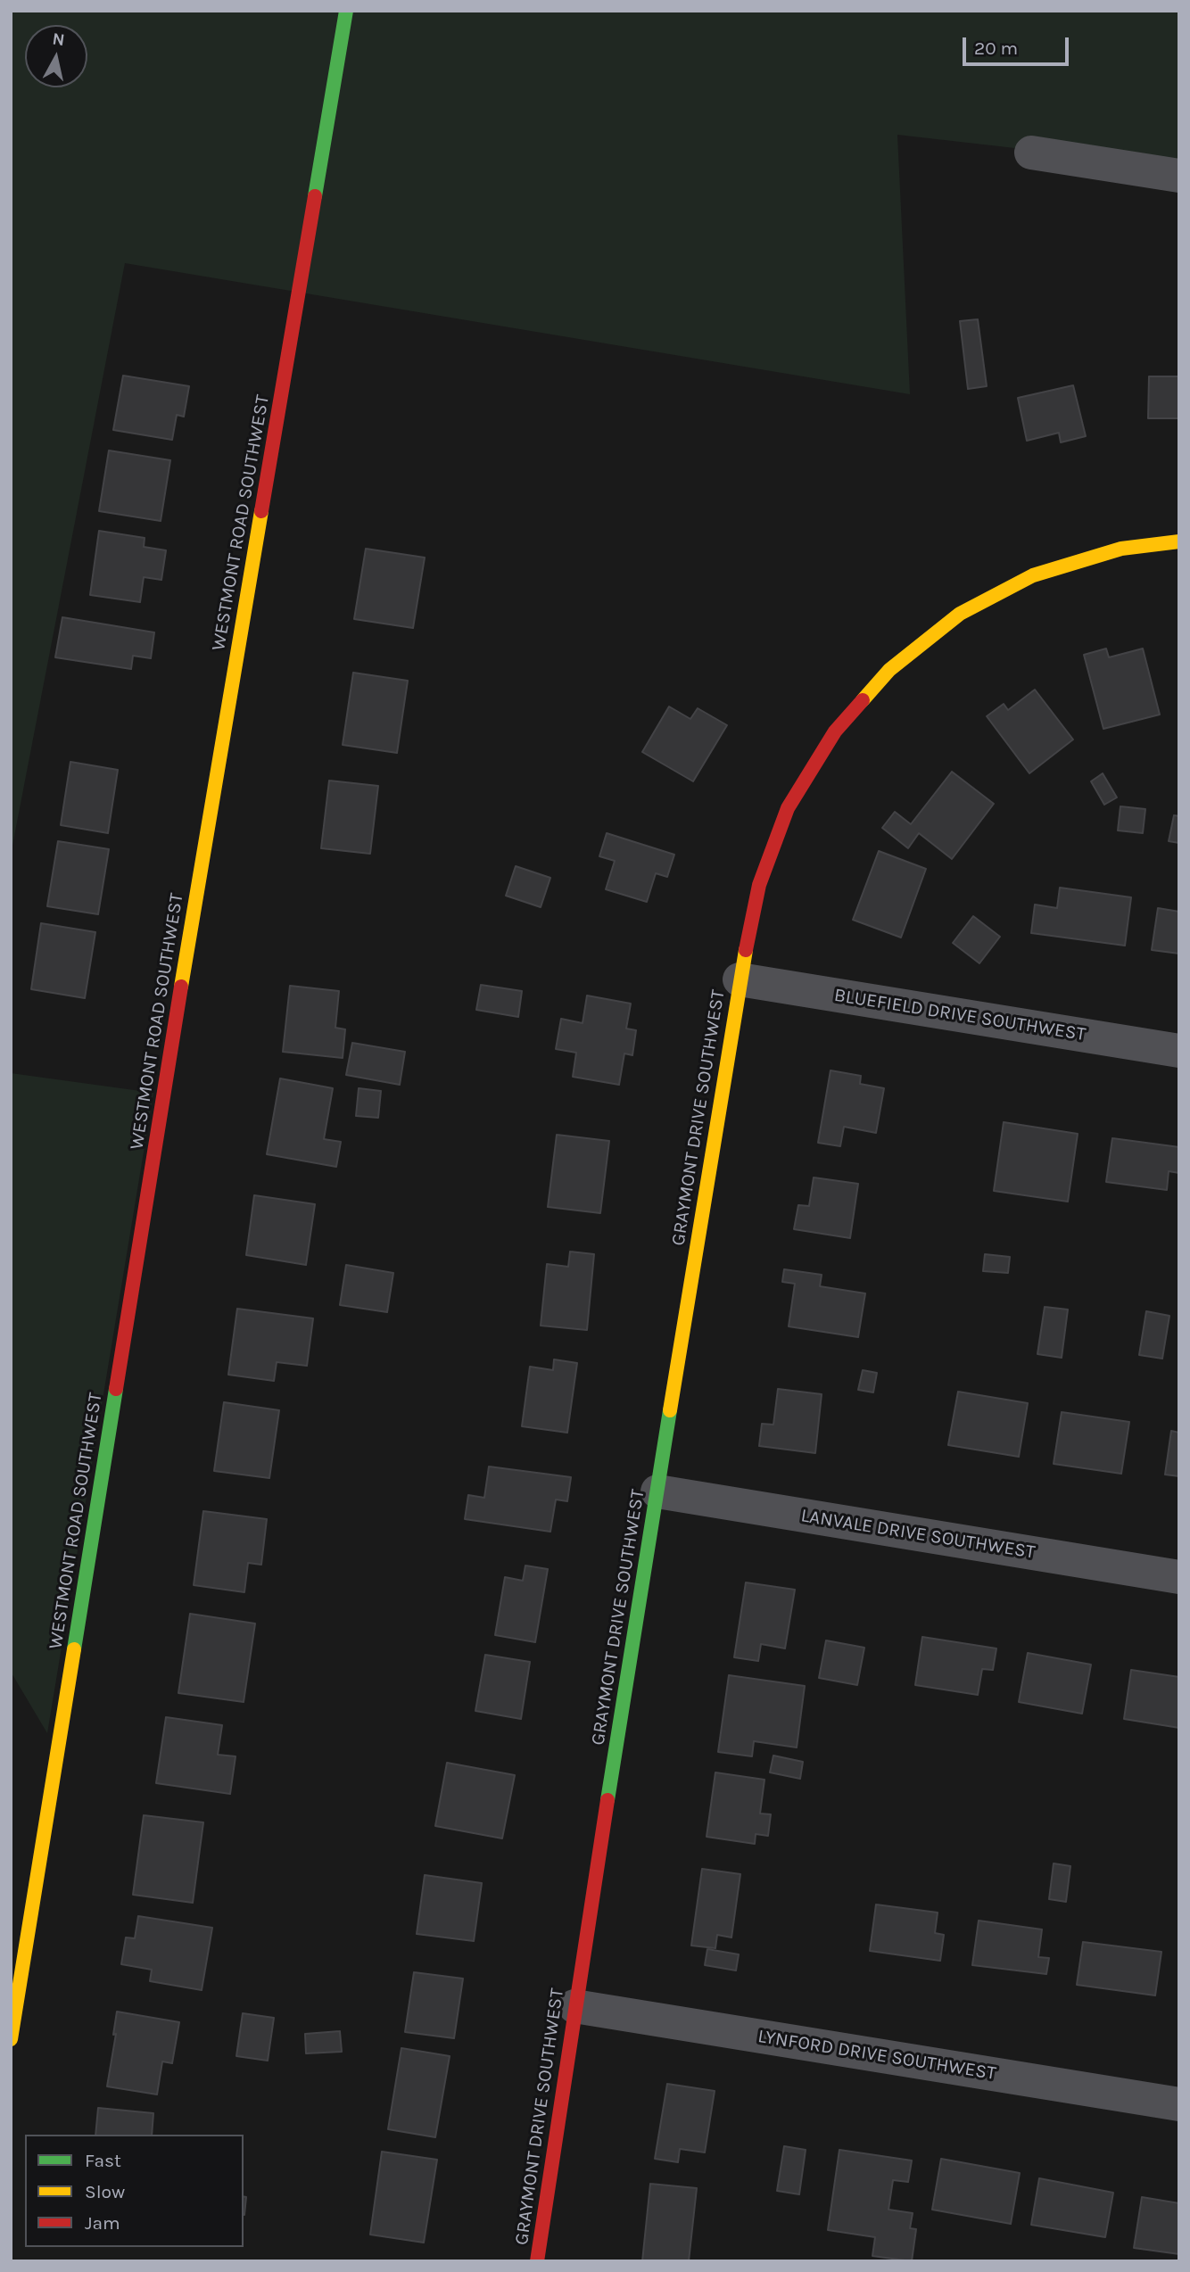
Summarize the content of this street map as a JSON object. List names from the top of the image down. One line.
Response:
{"streets":{"street":["WESTMONT ROAD SOUTHWEST","BLUEFIELD DRIVE SOUTHWEST","GRAYMONT DRIVE SOUTHWEST","LANVALE DRIVE SOUTHWEST","LYNFORD DRIVE SOUTHWEST"]},"crossings":[["BLUEFIELD DRIVE SOUTHWEST","GRAYMONT DRIVE SOUTHWEST"],["GRAYMONT DRIVE SOUTHWEST","LANVALE DRIVE SOUTHWEST"],["GRAYMONT DRIVE SOUTHWEST","LYNFORD DRIVE SOUTHWEST"]],"legend":["Fast","Slow","Jam"],"scale_bar":"20 m","north":"top"}
